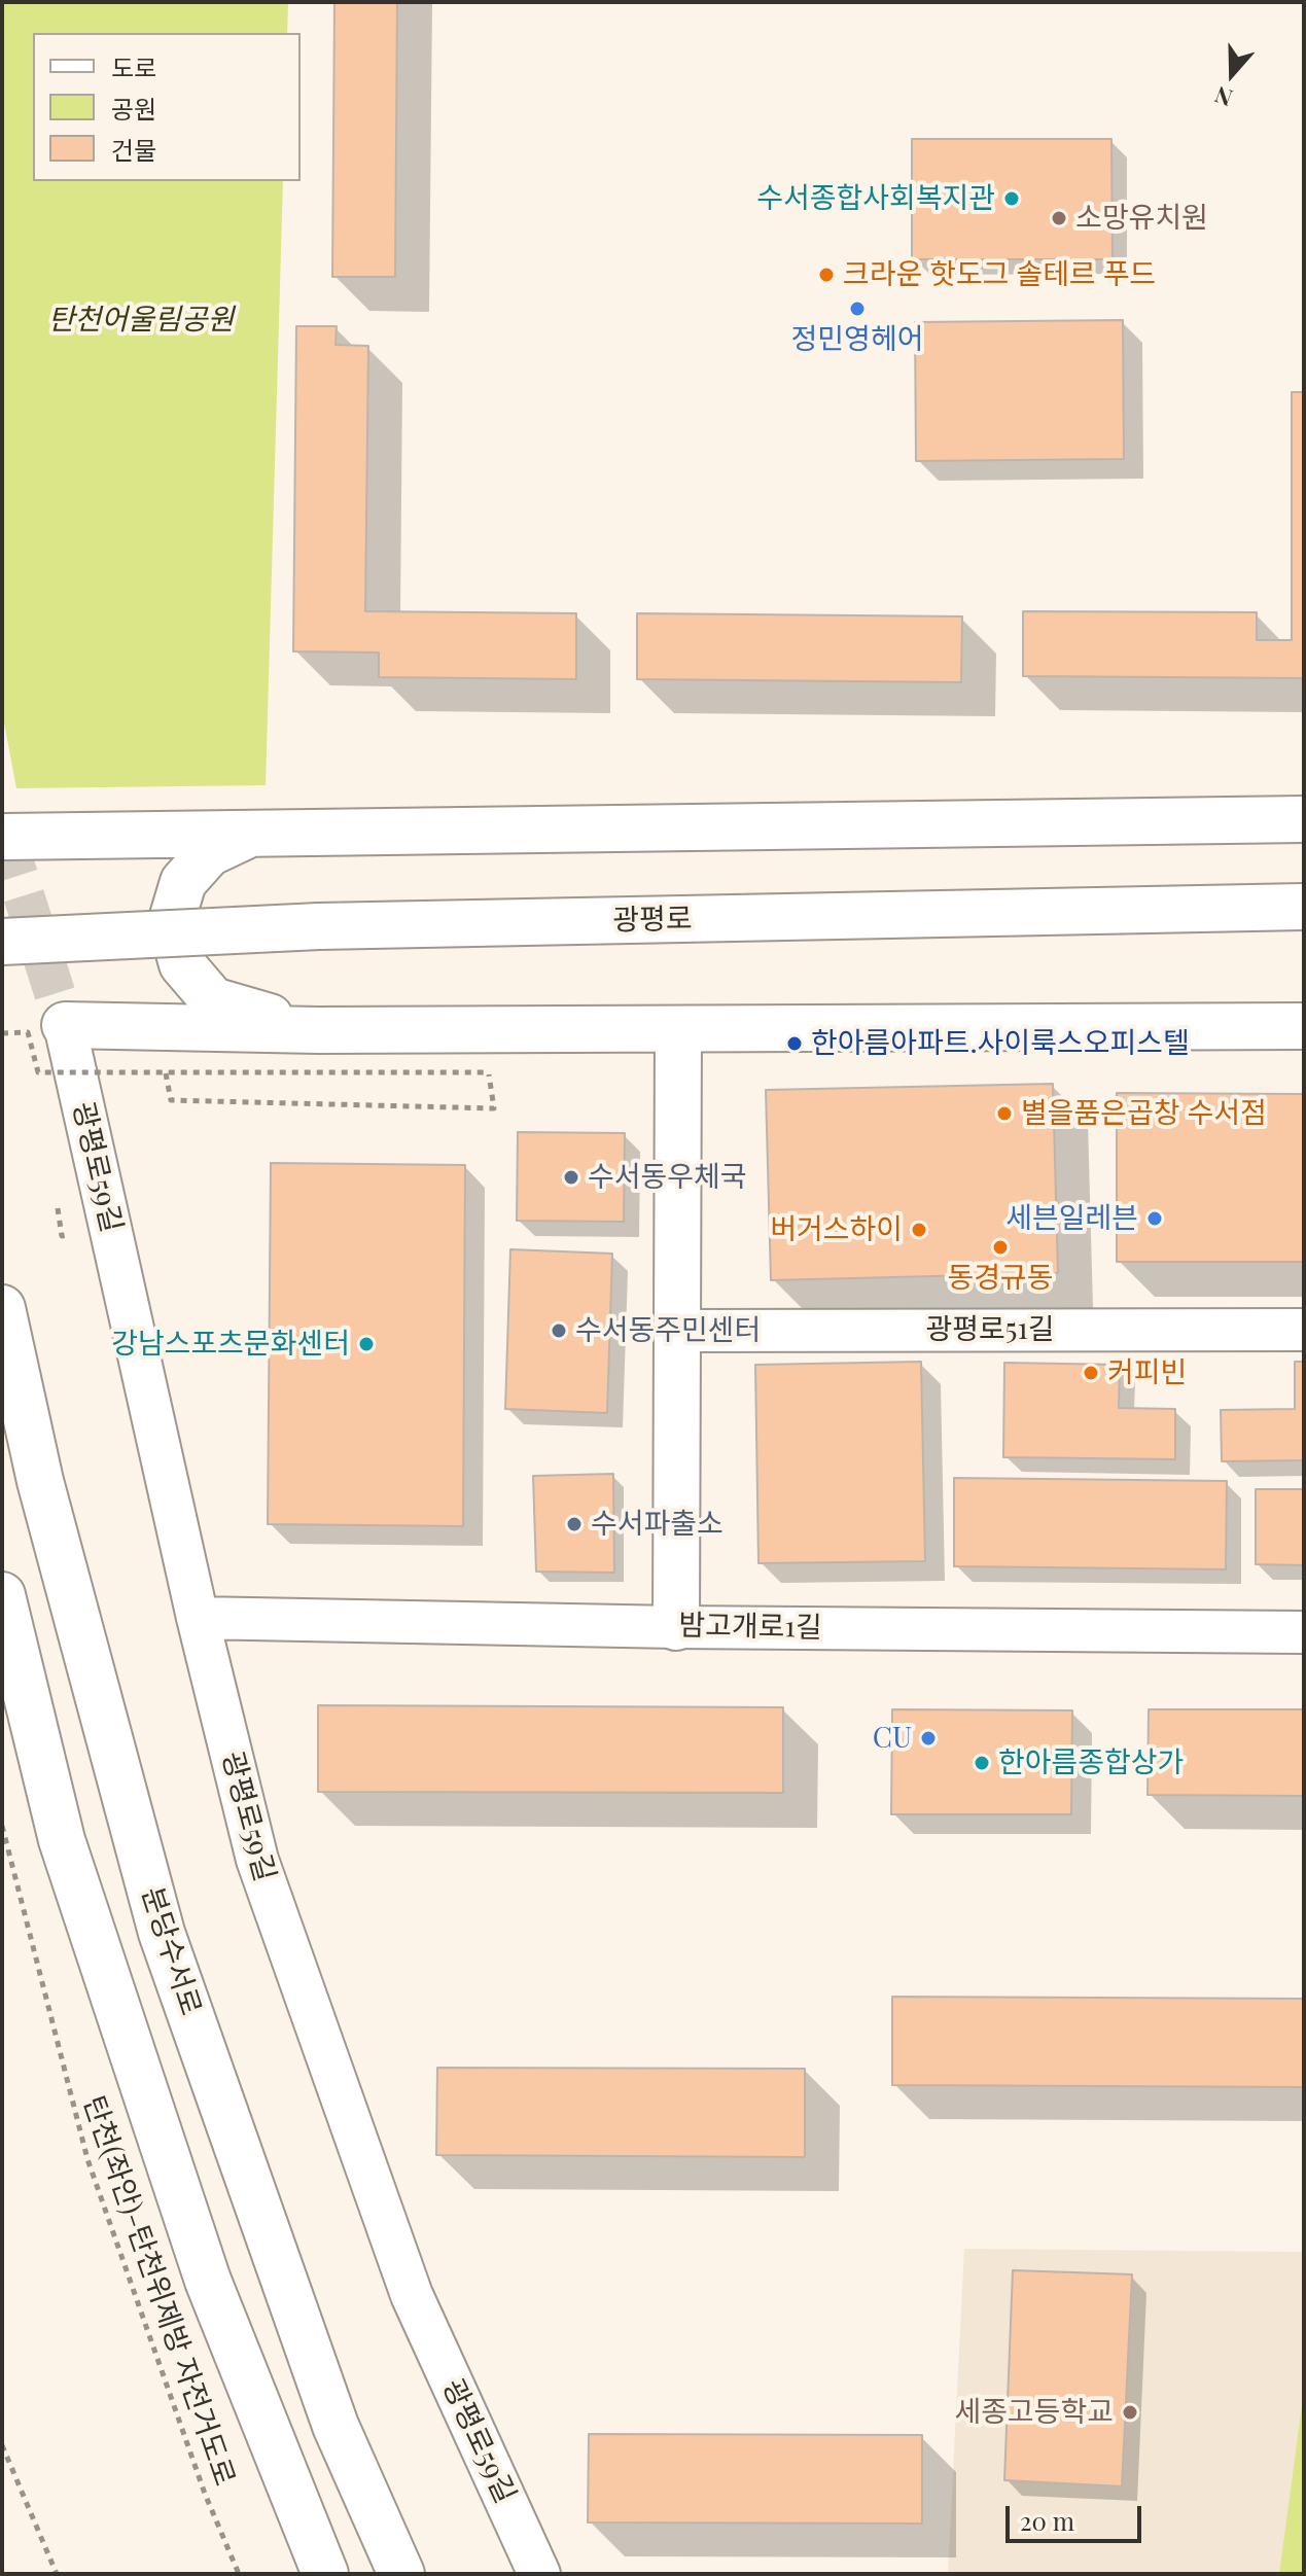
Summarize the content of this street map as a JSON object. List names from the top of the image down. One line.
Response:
{"streets":{"main road":["광평로","분당수서로"],"street":["광평로59길","광평로51길","밤고개로1길"],"path":["탄천(좌안)-탄천위제방 자전거도로"]},"crossings":[["광평로59길","밤고개로1길"]],"parks":["탄천어울림공원"],"places":["수서종합사회복지관","소망유치원","크라운 핫도그 솔테르 푸드","정민영헤어","한아름아파트.사이룩스오피스텔","별을품은곱창 수서점","수서동우체국","세븐일레븐","버거스하이","동경규동","수서동주민센터","강남스포츠문화센터","커피빈","수서파출소","CU","한아름종합상가","세종고등학교"],"legend":["도로","공원","건물"],"scale_bar":"20 m","north":"bottom"}
